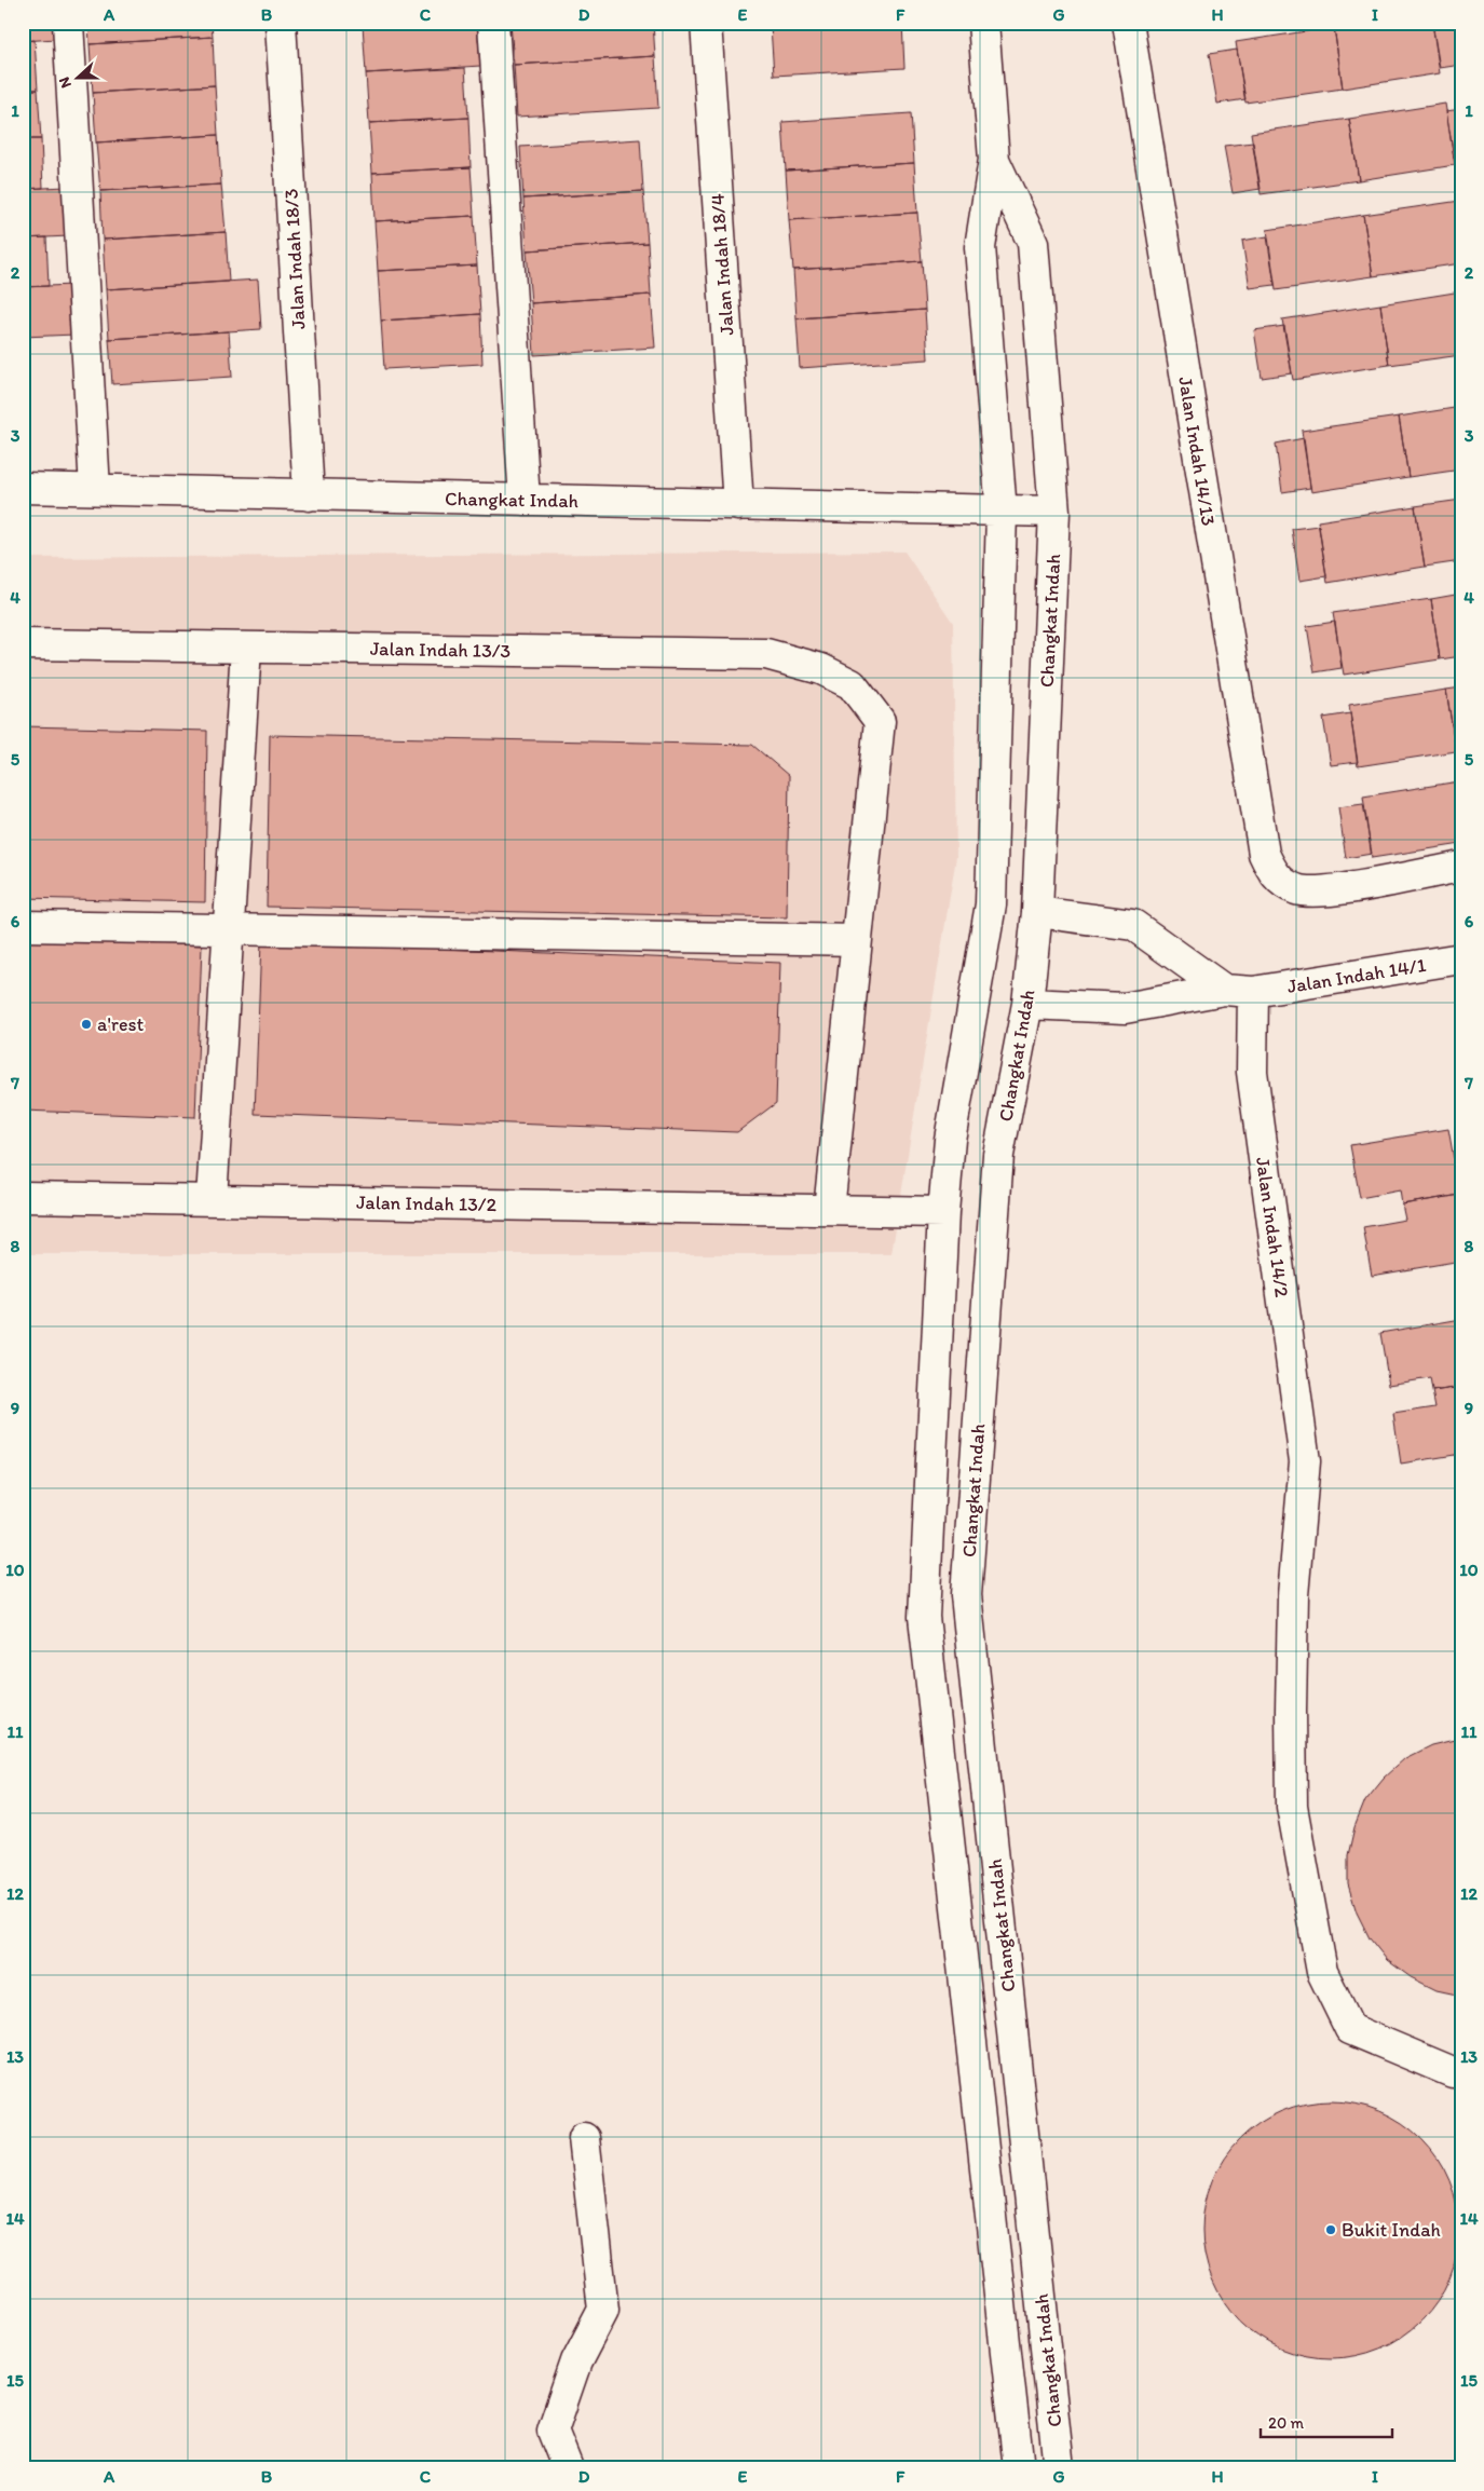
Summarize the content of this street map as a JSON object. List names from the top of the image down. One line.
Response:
{"streets":{"street":["Jalan Indah 18/3","Jalan Indah 18/4","Jalan Indah 14/13","Changkat Indah","Jalan Indah 13/3","Jalan Indah 14/1","Jalan Indah 13/2","Jalan Indah 14/2"]},"crossings":[["Jalan Indah 18/3","Changkat Indah"],["Jalan Indah 18/4","Changkat Indah"],["Changkat Indah","Jalan Indah 14/1"],["Changkat Indah","Jalan Indah 13/2"],["Jalan Indah 14/1","Jalan Indah 14/2"]],"places":["a'rest","Bukit Indah"],"scale_bar":"20 m","north":"left","grid":{"columns":["A","B","C","D","E","F","G","H","I"],"rows":["1","2","3","4","5","6","7","8","9","10","11","12","13","14","15"]}}
